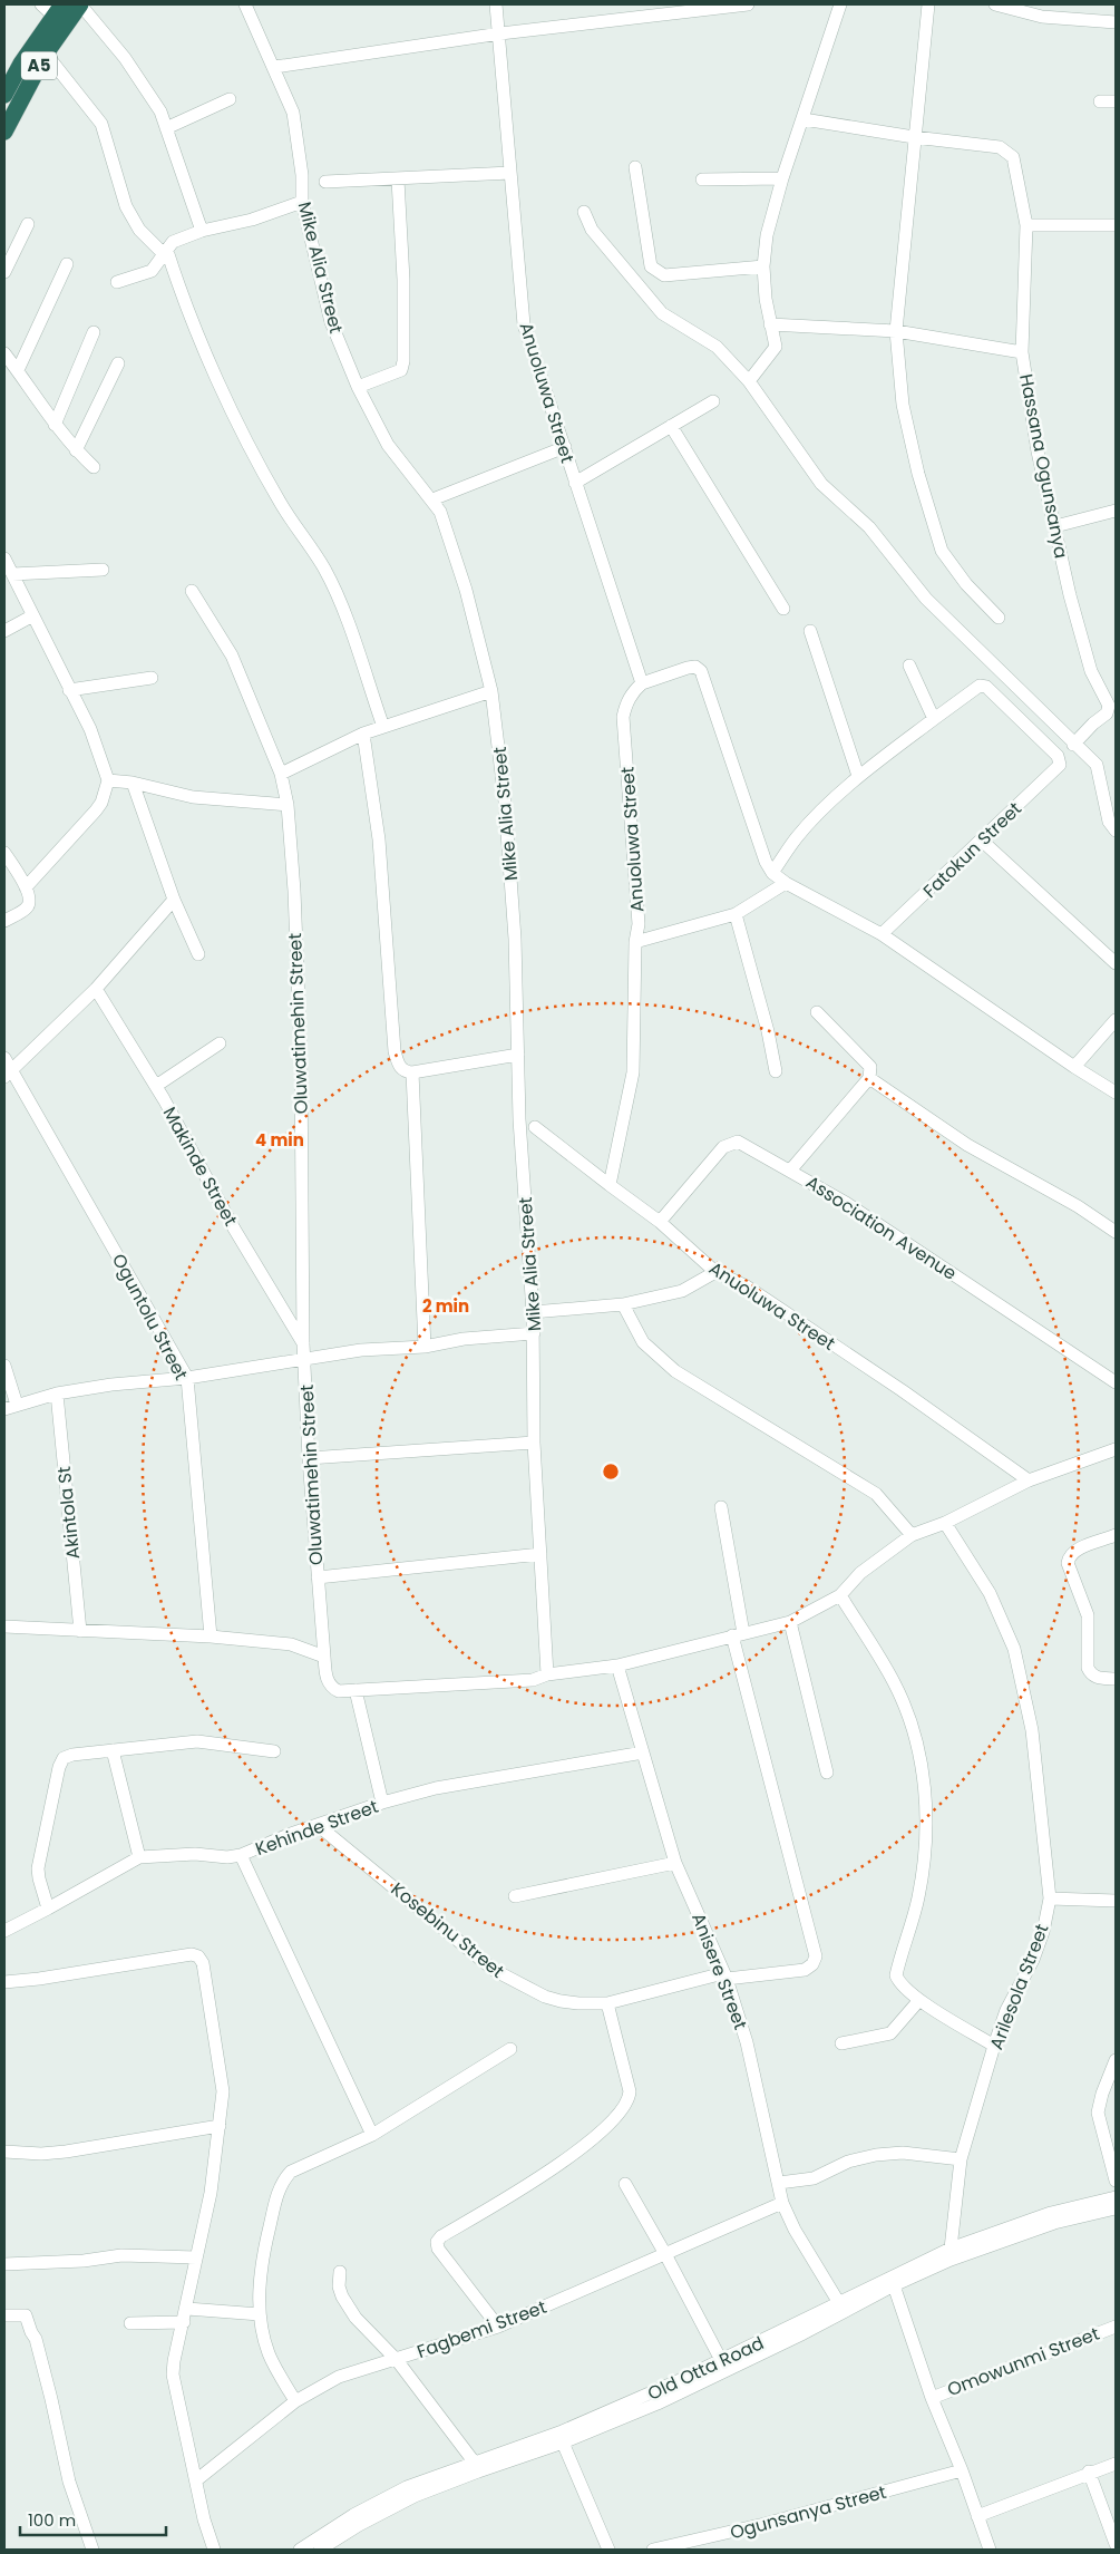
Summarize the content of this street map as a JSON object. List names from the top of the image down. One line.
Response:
{"streets":{"highway":["A5"],"street":["Mike Alia Street","Anuoluwa Street","Hassana Ogunsanya","Fatokun Street","Oluwatimehin Street","Makinde Street","Association Avenue","Oguntolu Street","Akintola St","Kehinde Street","Kosebinu Street","Anisere Street","Arilesola Street","Fagbemi Street","Omowunmi Street","Old Otta Road","Ogunsanya Street"]},"crossings":[["Anuoluwa Street","Association Avenue"],["Oluwatimehin Street","Makinde Street"],["Kehinde Street","Kosebinu Street"],["Kehinde Street","Anisere Street"],["Kosebinu Street","Anisere Street"],["Anisere Street","Fagbemi Street"],["Anisere Street","Old Otta Road"],["Arilesola Street","Old Otta Road"]],"scale_bar":"100 m","rings":["4 min","2 min"]}
